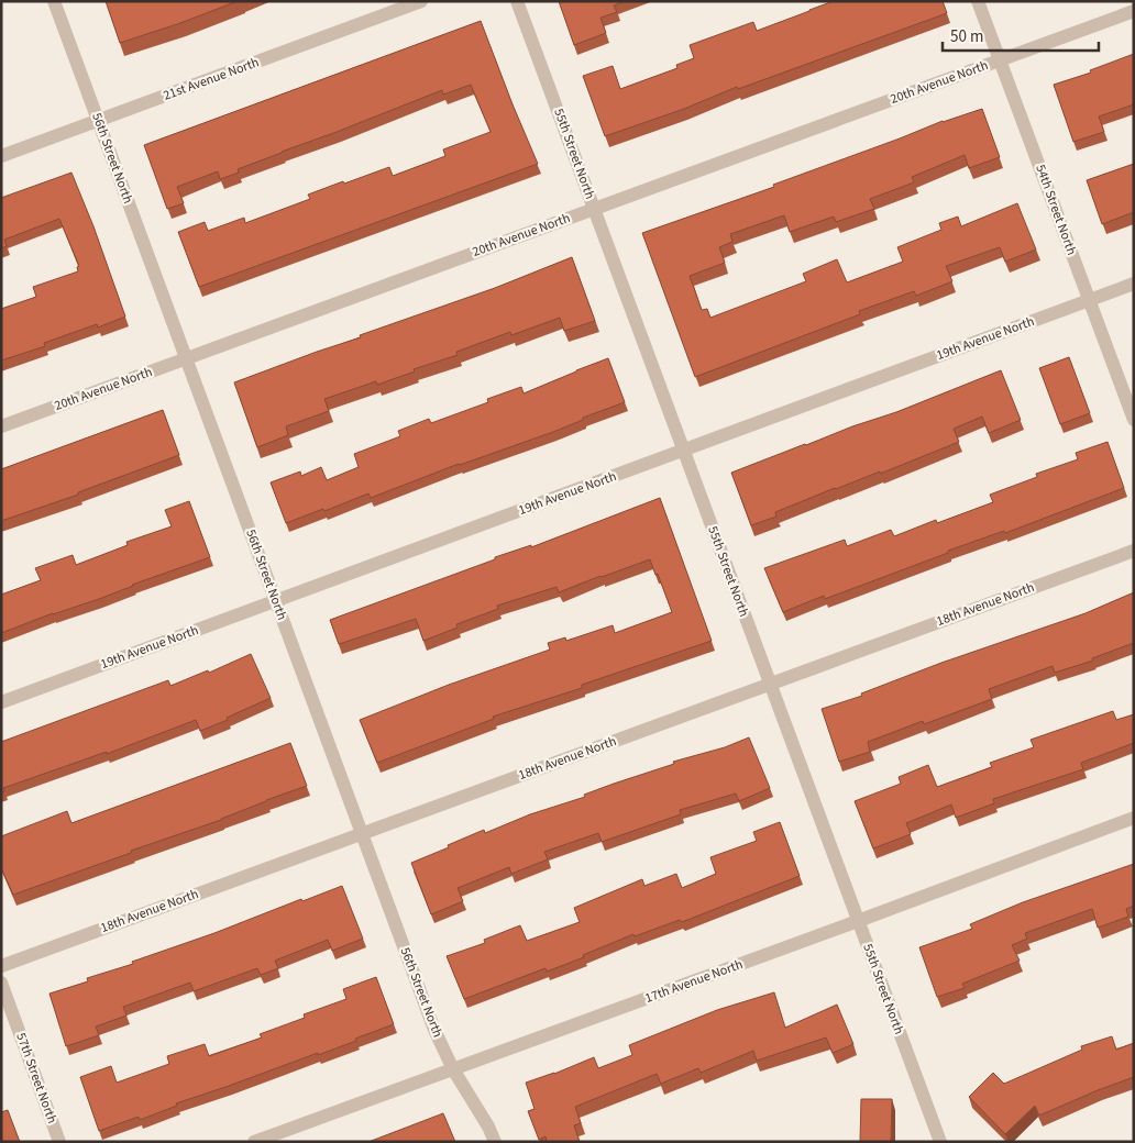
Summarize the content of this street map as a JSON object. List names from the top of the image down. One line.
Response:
{"streets":{"street":["21st Avenue North","20th Avenue North","55th Street North","56th Street North","54th Street North","19th Avenue North","18th Avenue North","17th Avenue North","57th Street North"]},"crossings":[["21st Avenue North","56th Street North"],["20th Avenue North","55th Street North"],["20th Avenue North","56th Street North"],["20th Avenue North","54th Street North"],["55th Street North","19th Avenue North"],["55th Street North","18th Avenue North"],["55th Street North","17th Avenue North"],["56th Street North","19th Avenue North"],["56th Street North","18th Avenue North"],["56th Street North","17th Avenue North"],["54th Street North","19th Avenue North"]],"scale_bar":"50 m"}
